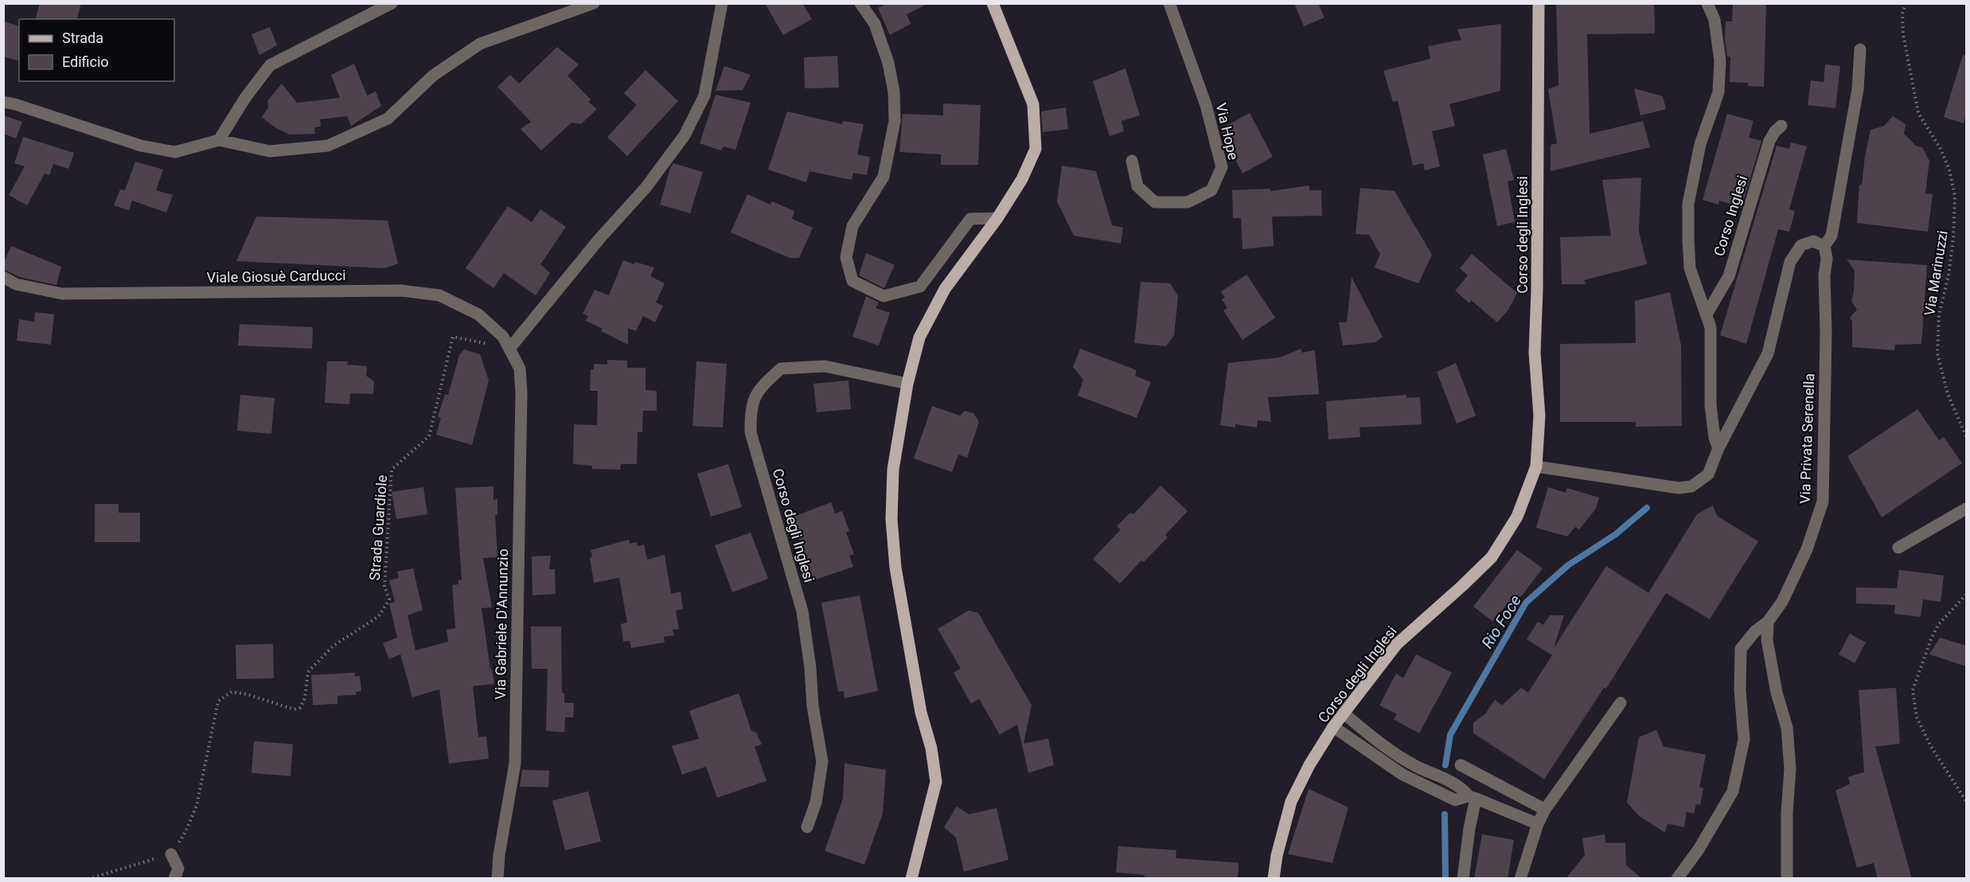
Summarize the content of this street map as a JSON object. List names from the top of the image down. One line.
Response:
{"streets":{"main road":["Corso degli Inglesi"],"street":["Via Hope","Corso Inglesi","Viale Giosuè Carducci","Via Privata Serenella","Via Gabriele D'Annunzio"],"path":["Via Marinuzzi","Strada Guardiole"]},"crossings":[["Viale Giosuè Carducci","Strada Guardiole"],["Viale Giosuè Carducci","Via Gabriele D'Annunzio"]],"water":["Rio Foce"],"legend":["Strada","Edificio"]}
